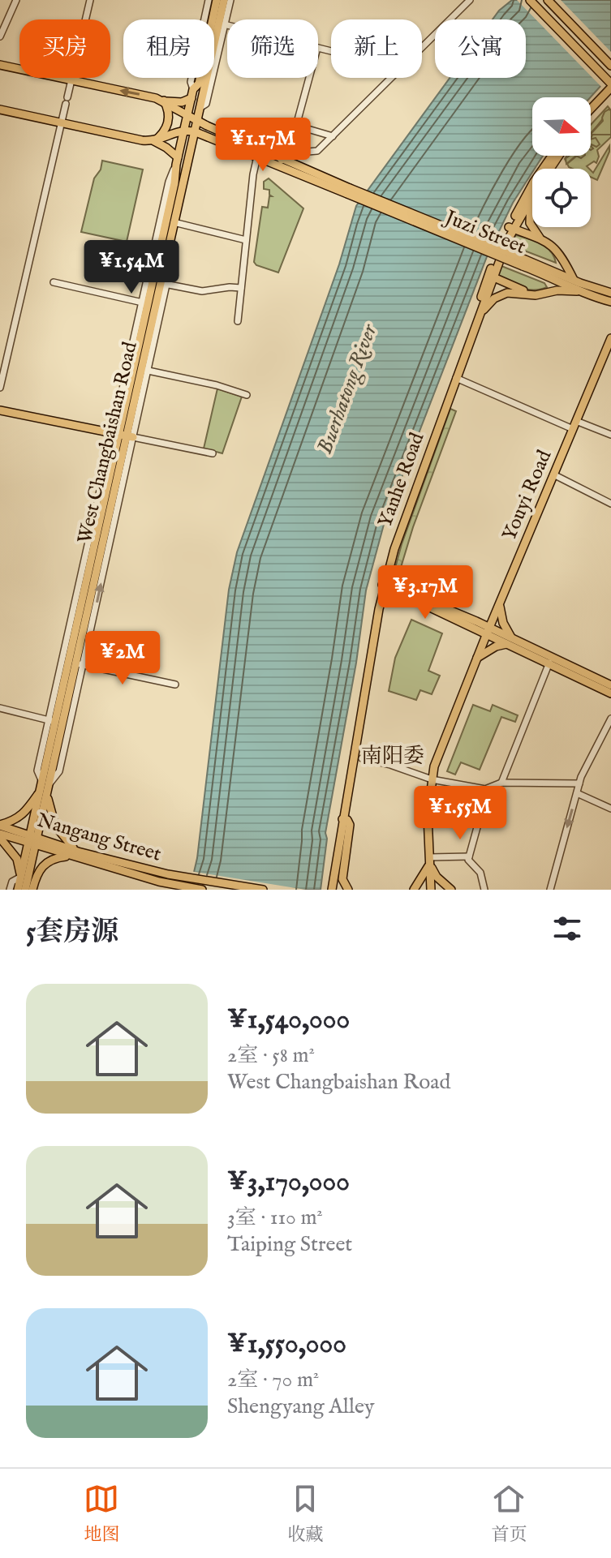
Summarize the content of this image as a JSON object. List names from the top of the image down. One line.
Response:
{"streets":{"main road":["Juzi Street","West Changbaishan Road","Yanhe Road","Youyi Road","Nangang Street"]},"crossings":[["West Changbaishan Road","Nangang Street"]],"districts":["南阳委"],"water":["Buerhatong River"],"north":"right","page":{"chip":["买房","租房","筛选","新上","公寓"],"price":["¥1.17M","¥1.54M","¥3.17M","¥2M","¥1.55M"],"heading":"5套房源","list":[{"name":"¥1,540,000","note":"2室 · 58 m² · West Changbaishan Road"},{"name":"¥3,170,000","note":"3室 · 110 m² · Taiping Street"},{"name":"¥1,550,000","note":"2室 · 70 m² · Shengyang Alley"}],"tabs":["地图","收藏","首页"]}}
